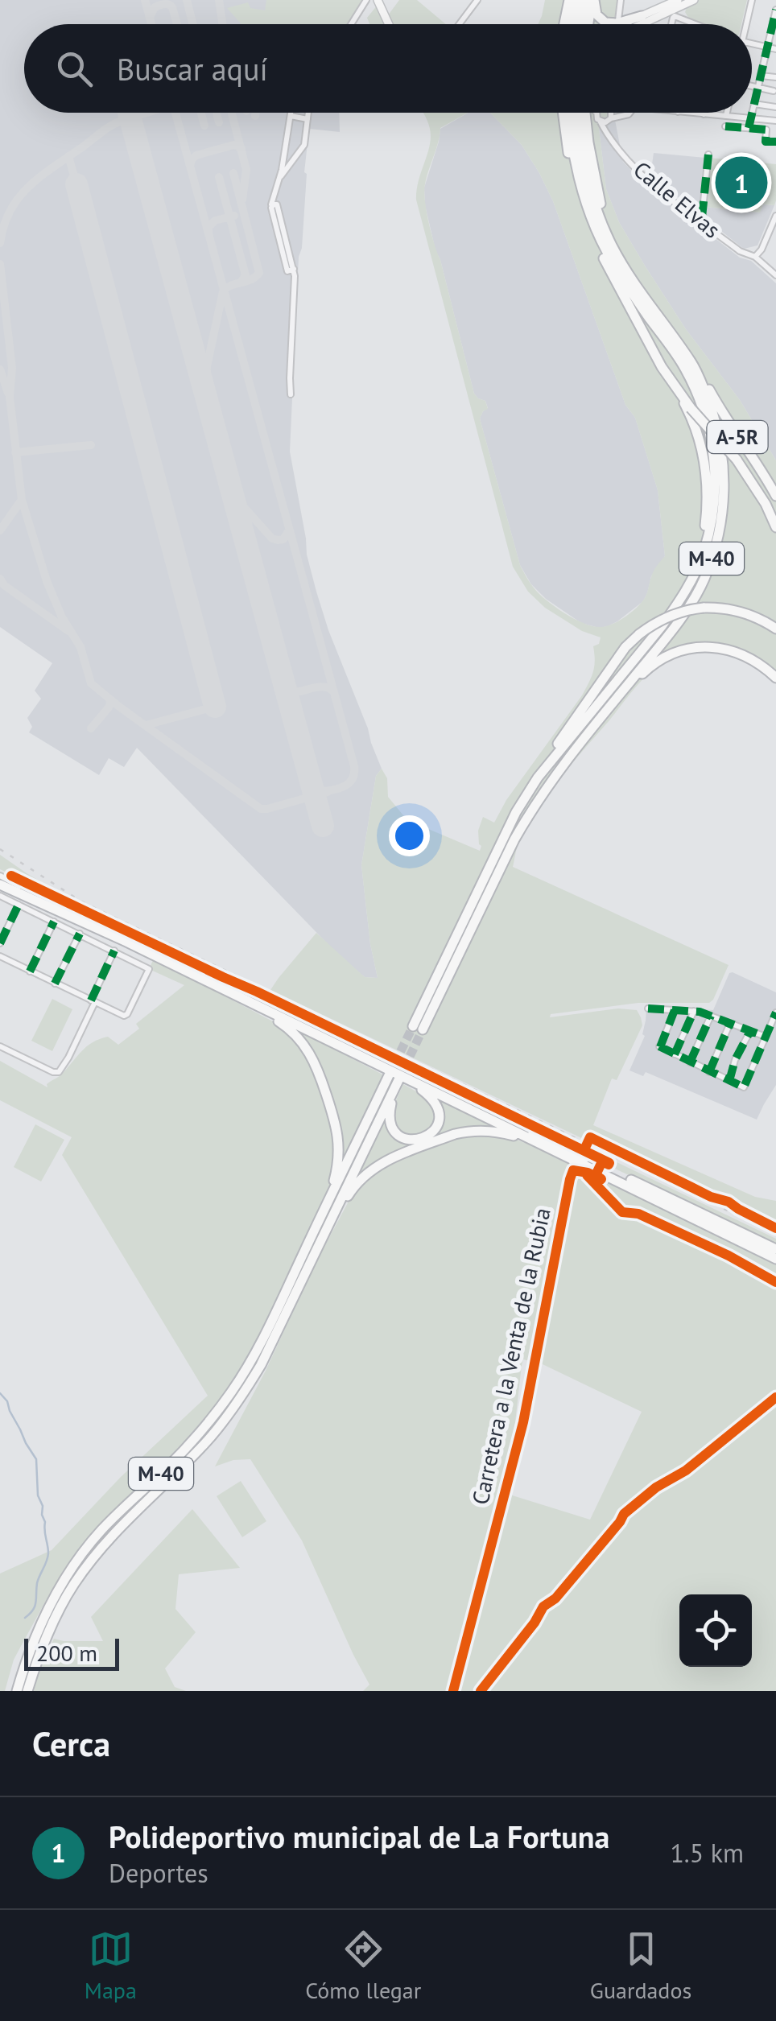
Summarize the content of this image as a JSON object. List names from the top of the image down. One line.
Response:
{"streets":{"highway":["A-5R","M-40"],"street":["Calle Elvas","Carretera a la Venta de la Rubia"]},"crossings":[["A-5R","M-40"]],"scale_bar":"200 m","page":{"search":"Buscar aquí","pins":"1","scale":"200 m","heading":"Cerca","list":[{"mark":"1","name":"Polideportivo municipal de La Fortuna","note":"Deportes","value":"1.5 km"}],"nav":["Mapa","Cómo llegar","Guardados"]}}
